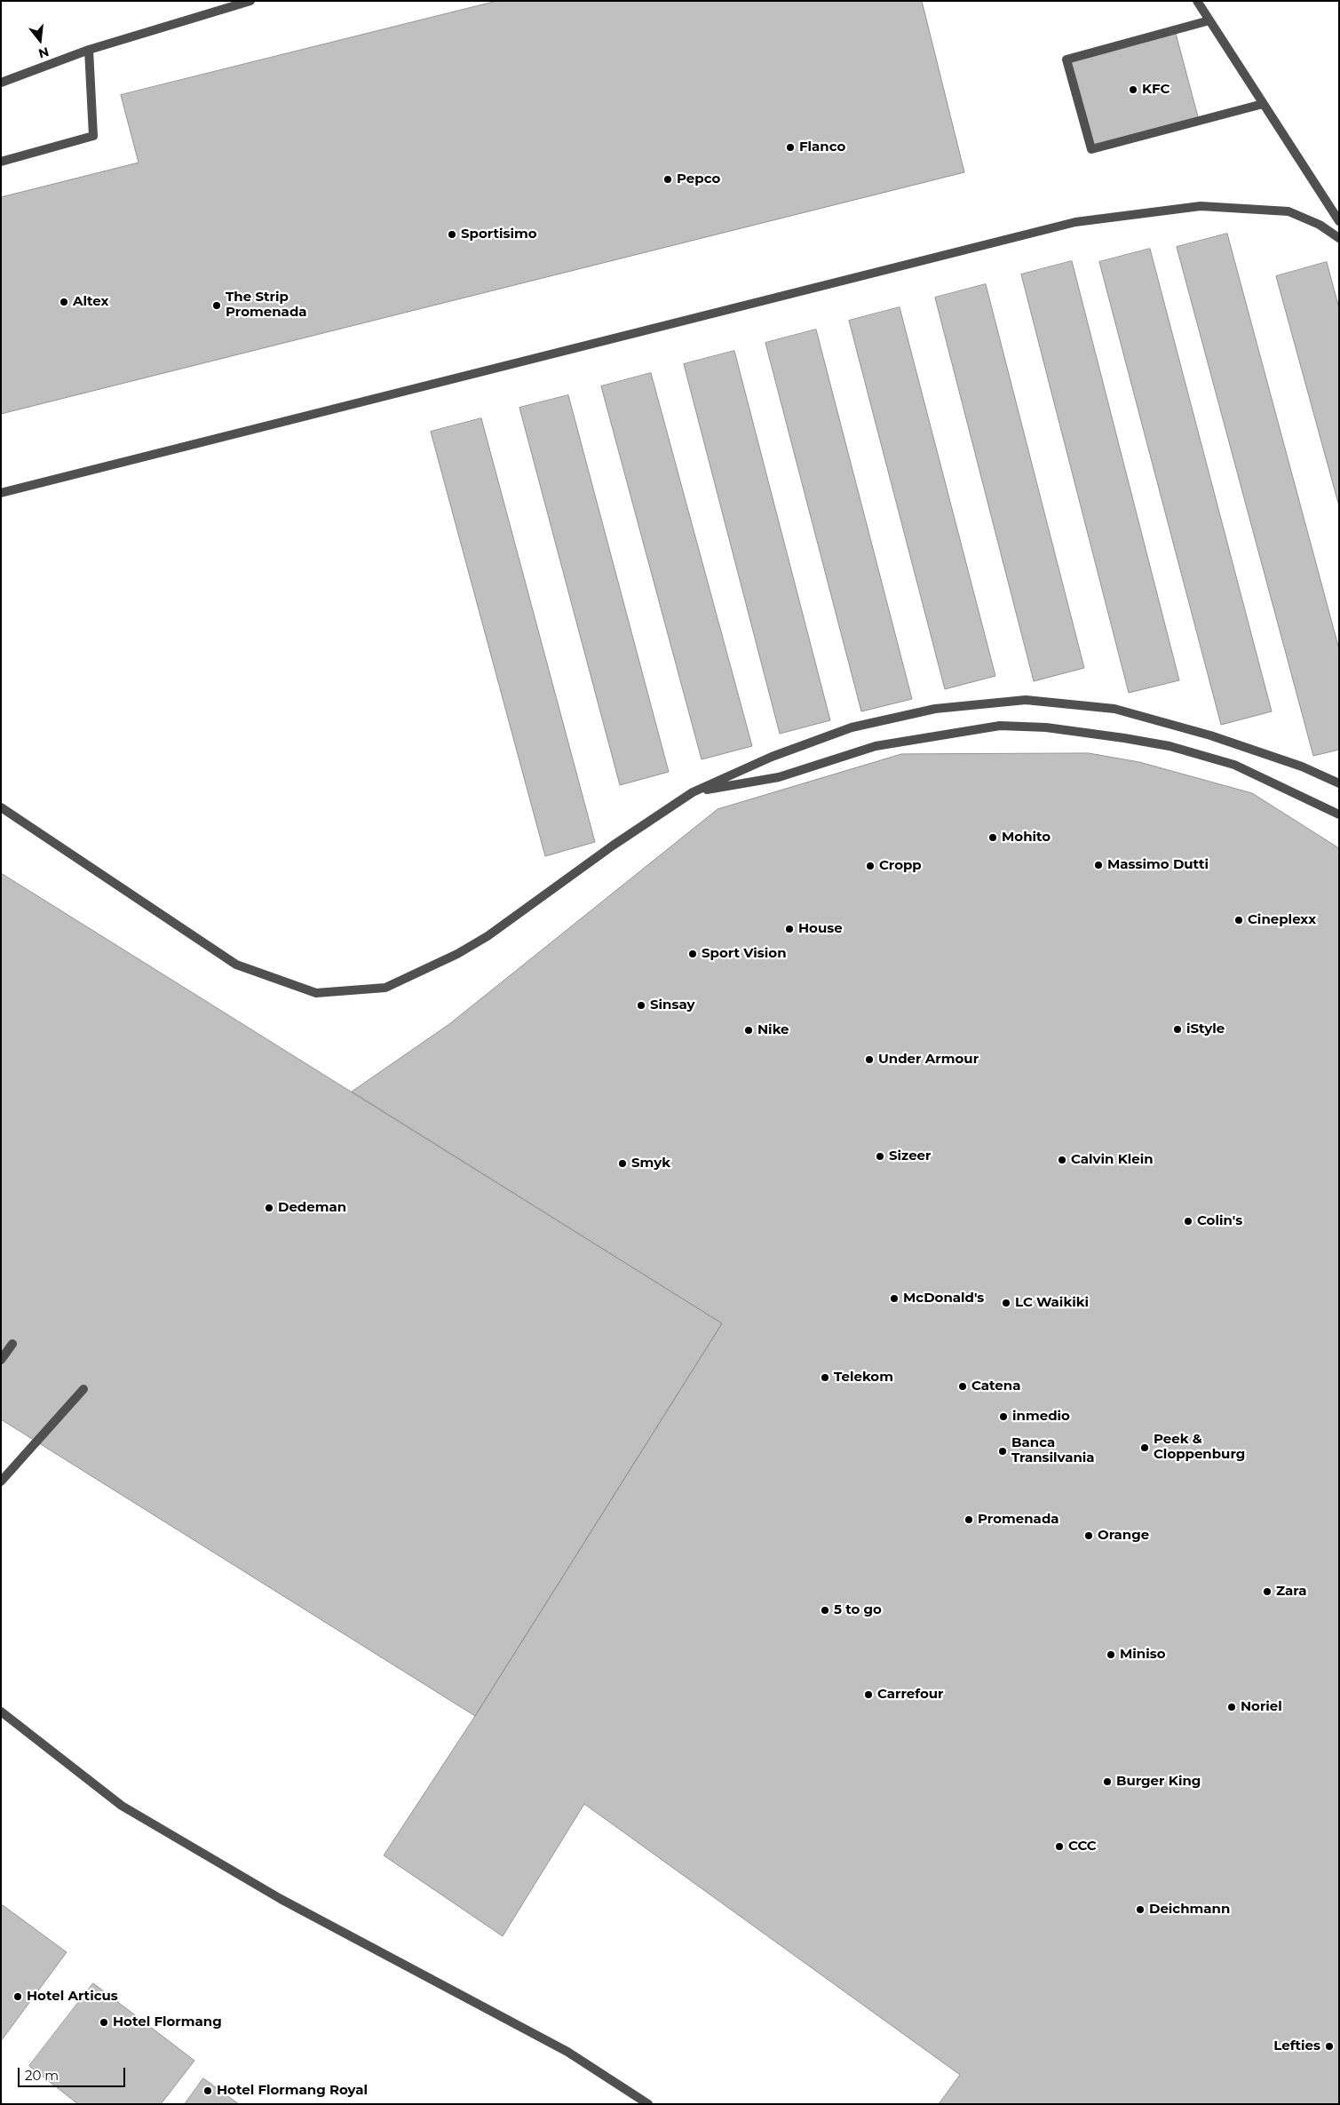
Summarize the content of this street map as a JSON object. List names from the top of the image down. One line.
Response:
{"places":["KFC","Flanco","Pepco","Sportisimo","Altex","The Strip Promenada","Mohito","Massimo Dutti","Cropp","Cineplexx","House","Sport Vision","Sinsay","iStyle","Nike","Under Armour","Sizeer","Calvin Klein","Smyk","Dedeman","Colin's","McDonald's","LC Waikiki","Telekom","Catena","inmedio","Peek & Cloppenburg","Banca Transilvania","Promenada","Orange","Zara","5 to go","Miniso","Carrefour","Noriel","Burger King","CCC","Deichmann","Hotel Articus","Hotel Flormang","Lefties","Hotel Flormang Royal"],"scale_bar":"20 m","north":"bottom"}
